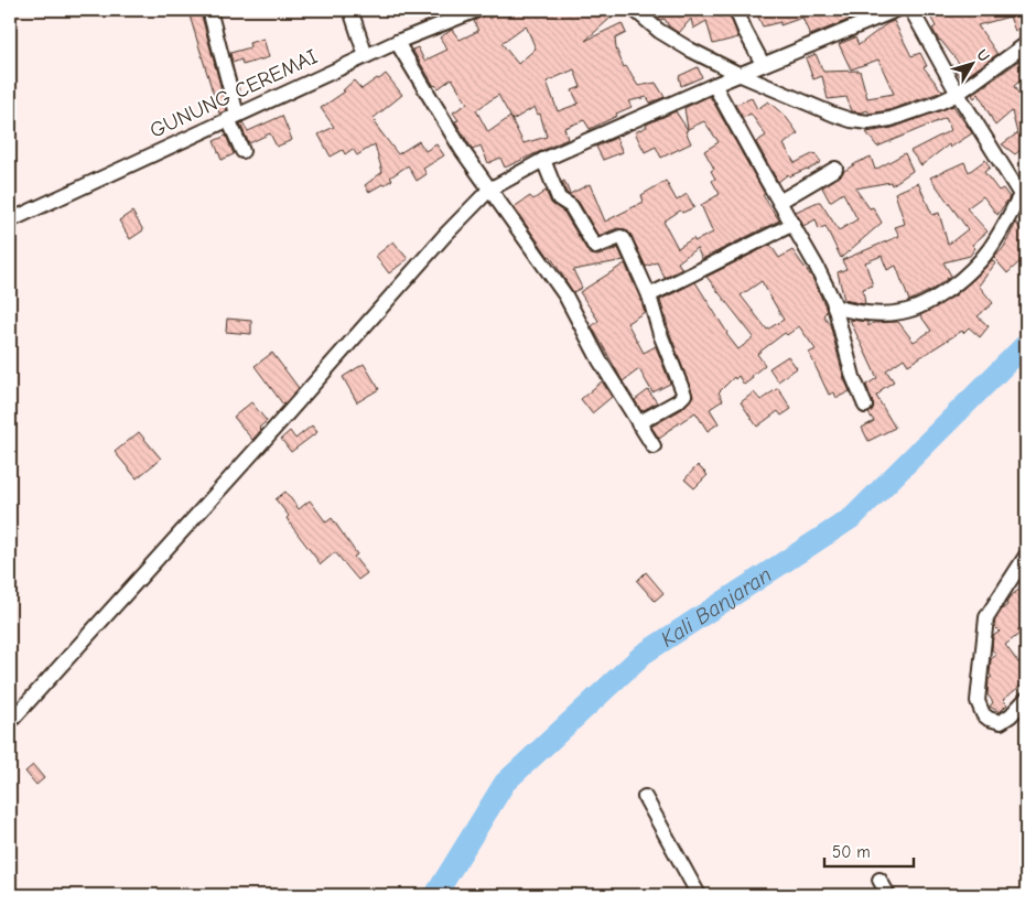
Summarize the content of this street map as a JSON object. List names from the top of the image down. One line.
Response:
{"streets":{"street":["GUNUNG CEREMAI"]},"water":["Kali Banjaran"],"scale_bar":"50 m","north":"top right"}
